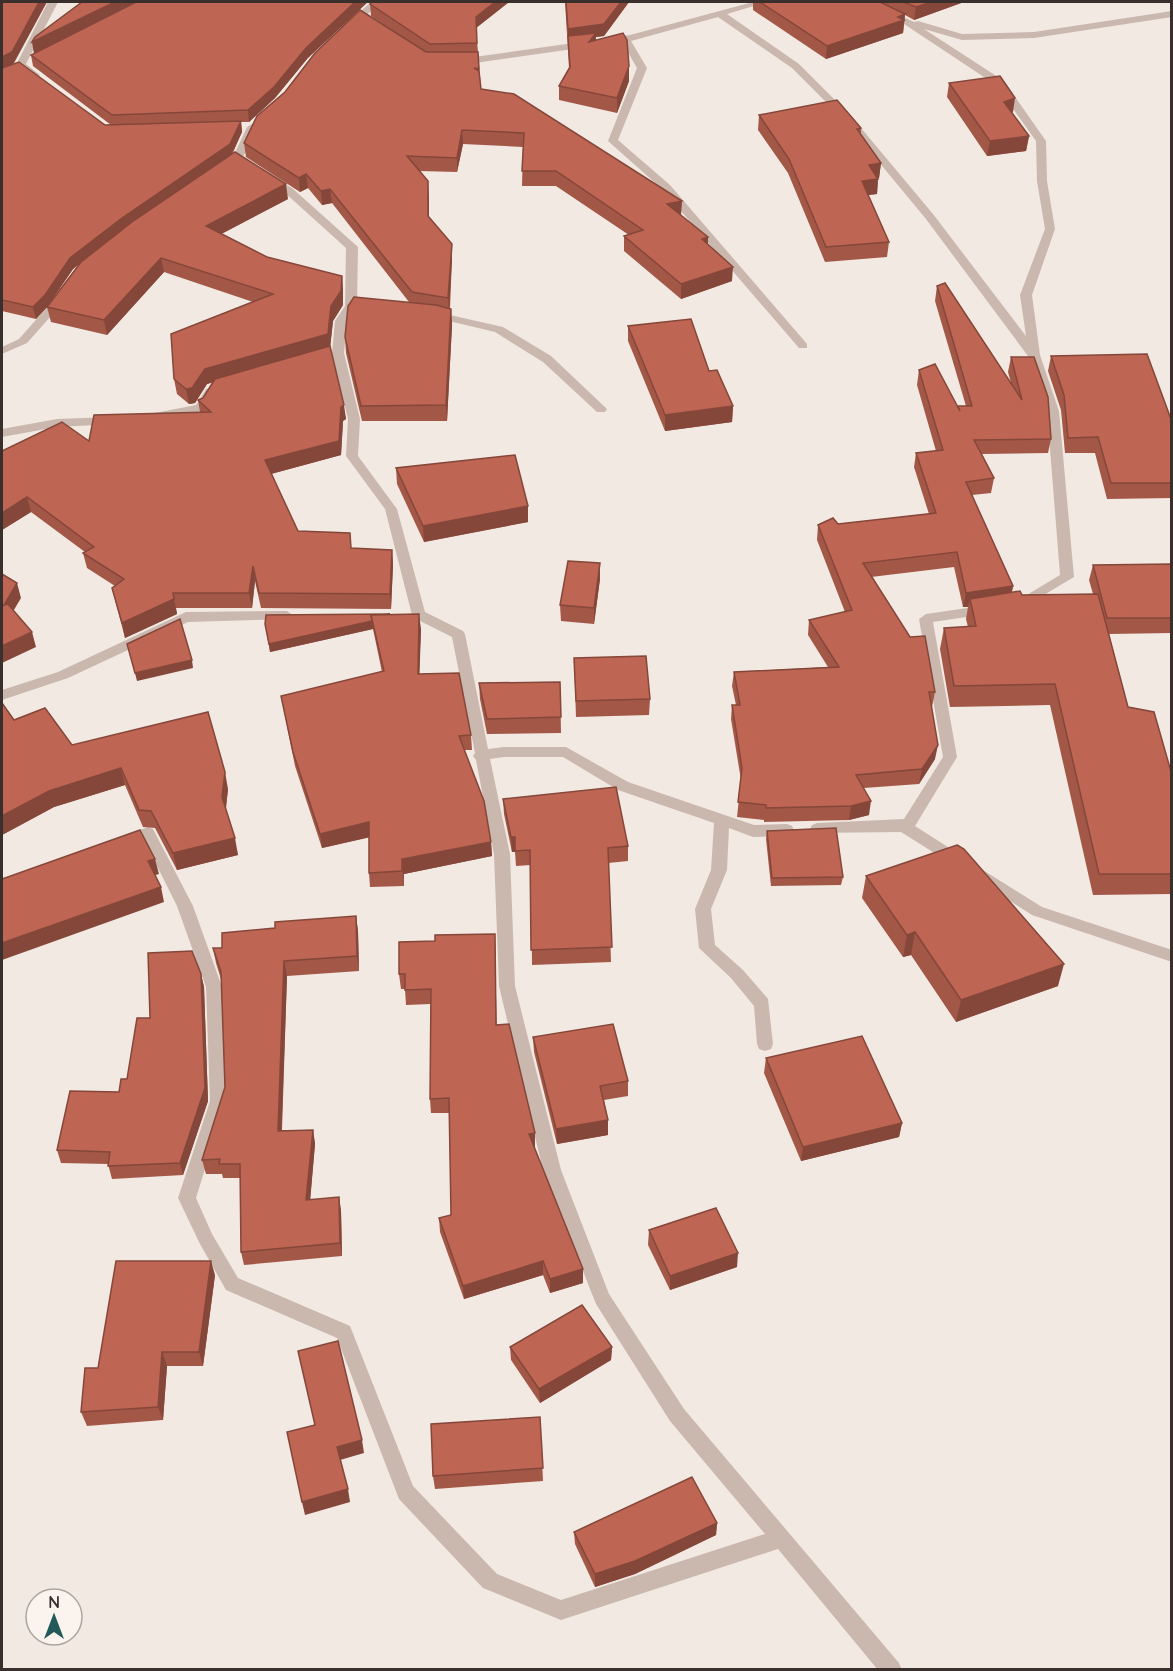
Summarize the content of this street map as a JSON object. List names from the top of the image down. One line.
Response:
{"north":"top"}
